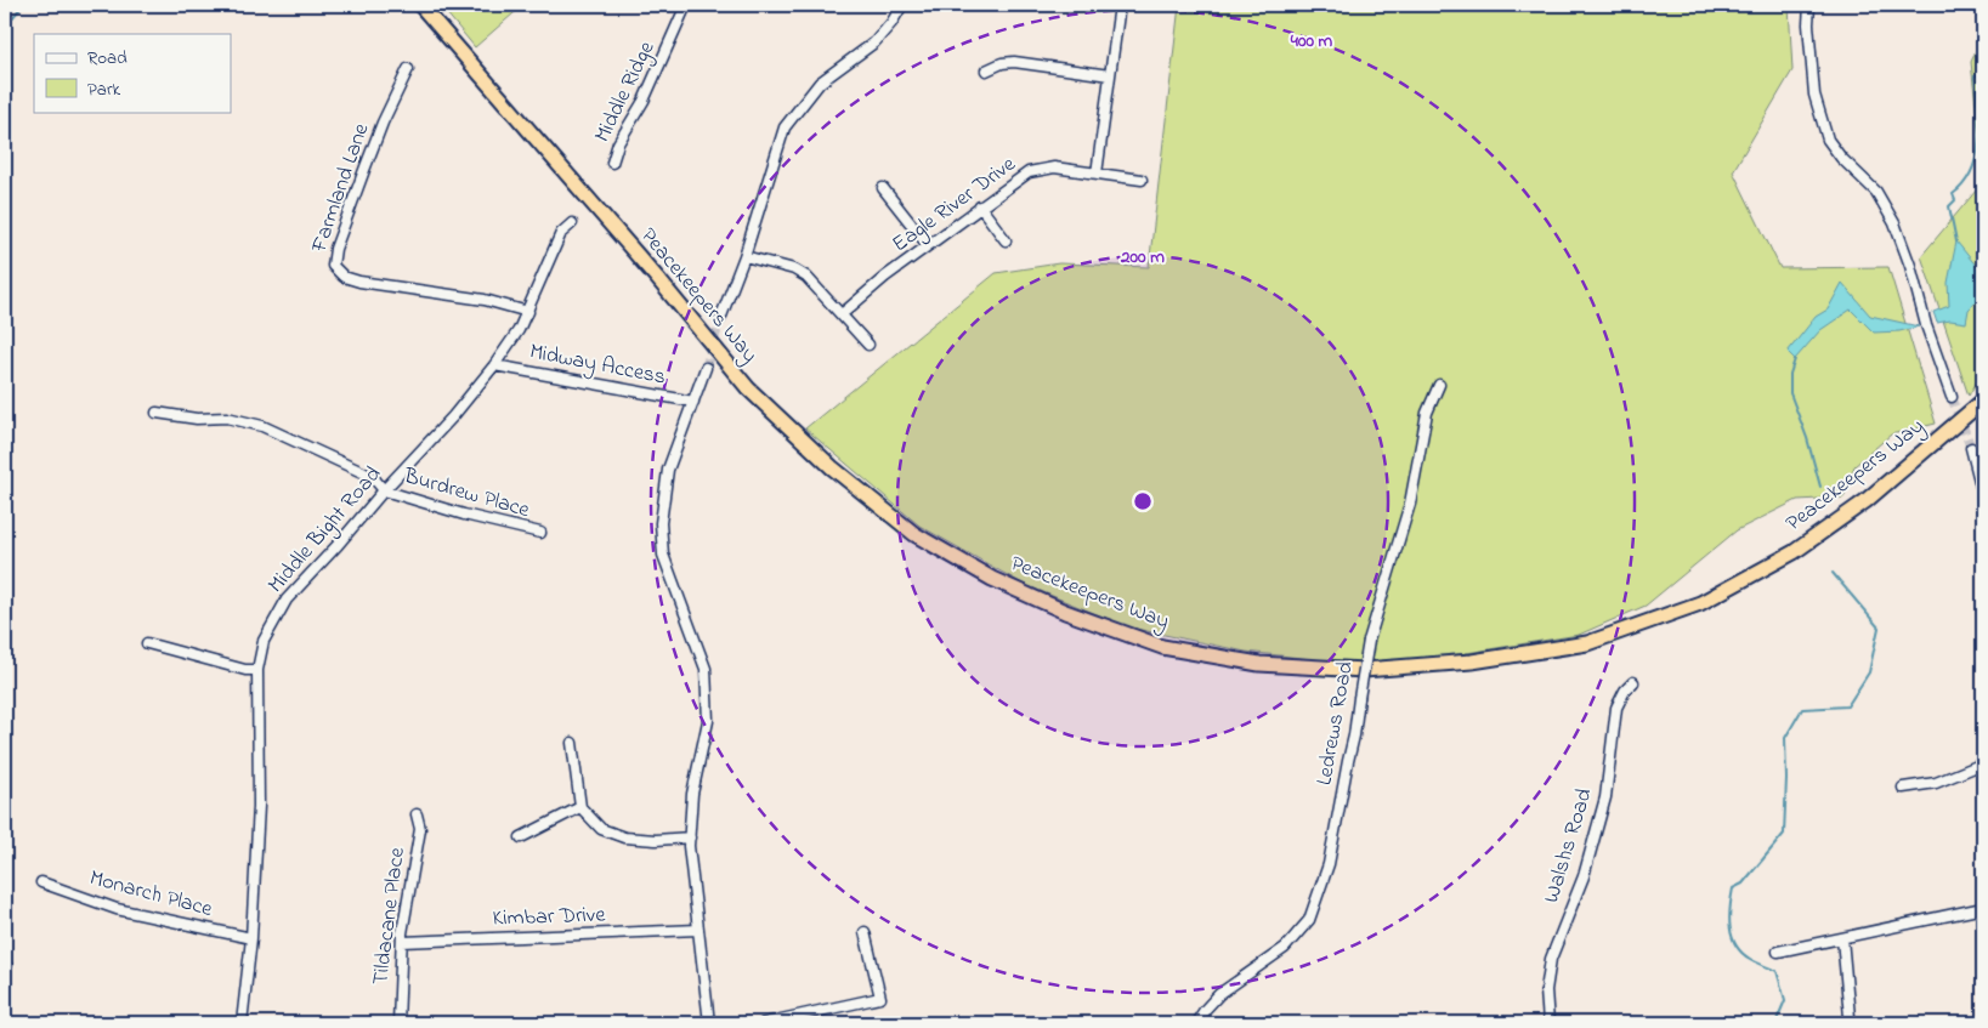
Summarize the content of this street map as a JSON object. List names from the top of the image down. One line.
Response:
{"streets":{"highway":["Peacekeepers Way"],"street":["Middle Ridge","Farmland Lane","Eagle River Drive","Midway Access","Burdrew Place","Middle Bight Road","Ledrews Road","Walshs Road","Monarch Place","Tildacane Place","Kimbar Drive"]},"crossings":[["Farmland Lane","Middle Bight Road"],["Midway Access","Middle Bight Road"],["Burdrew Place","Middle Bight Road"],["Middle Bight Road","Monarch Place"],["Tildacane Place","Kimbar Drive"]],"legend":["Road","Park"],"rings":["400 m","200 m"]}
